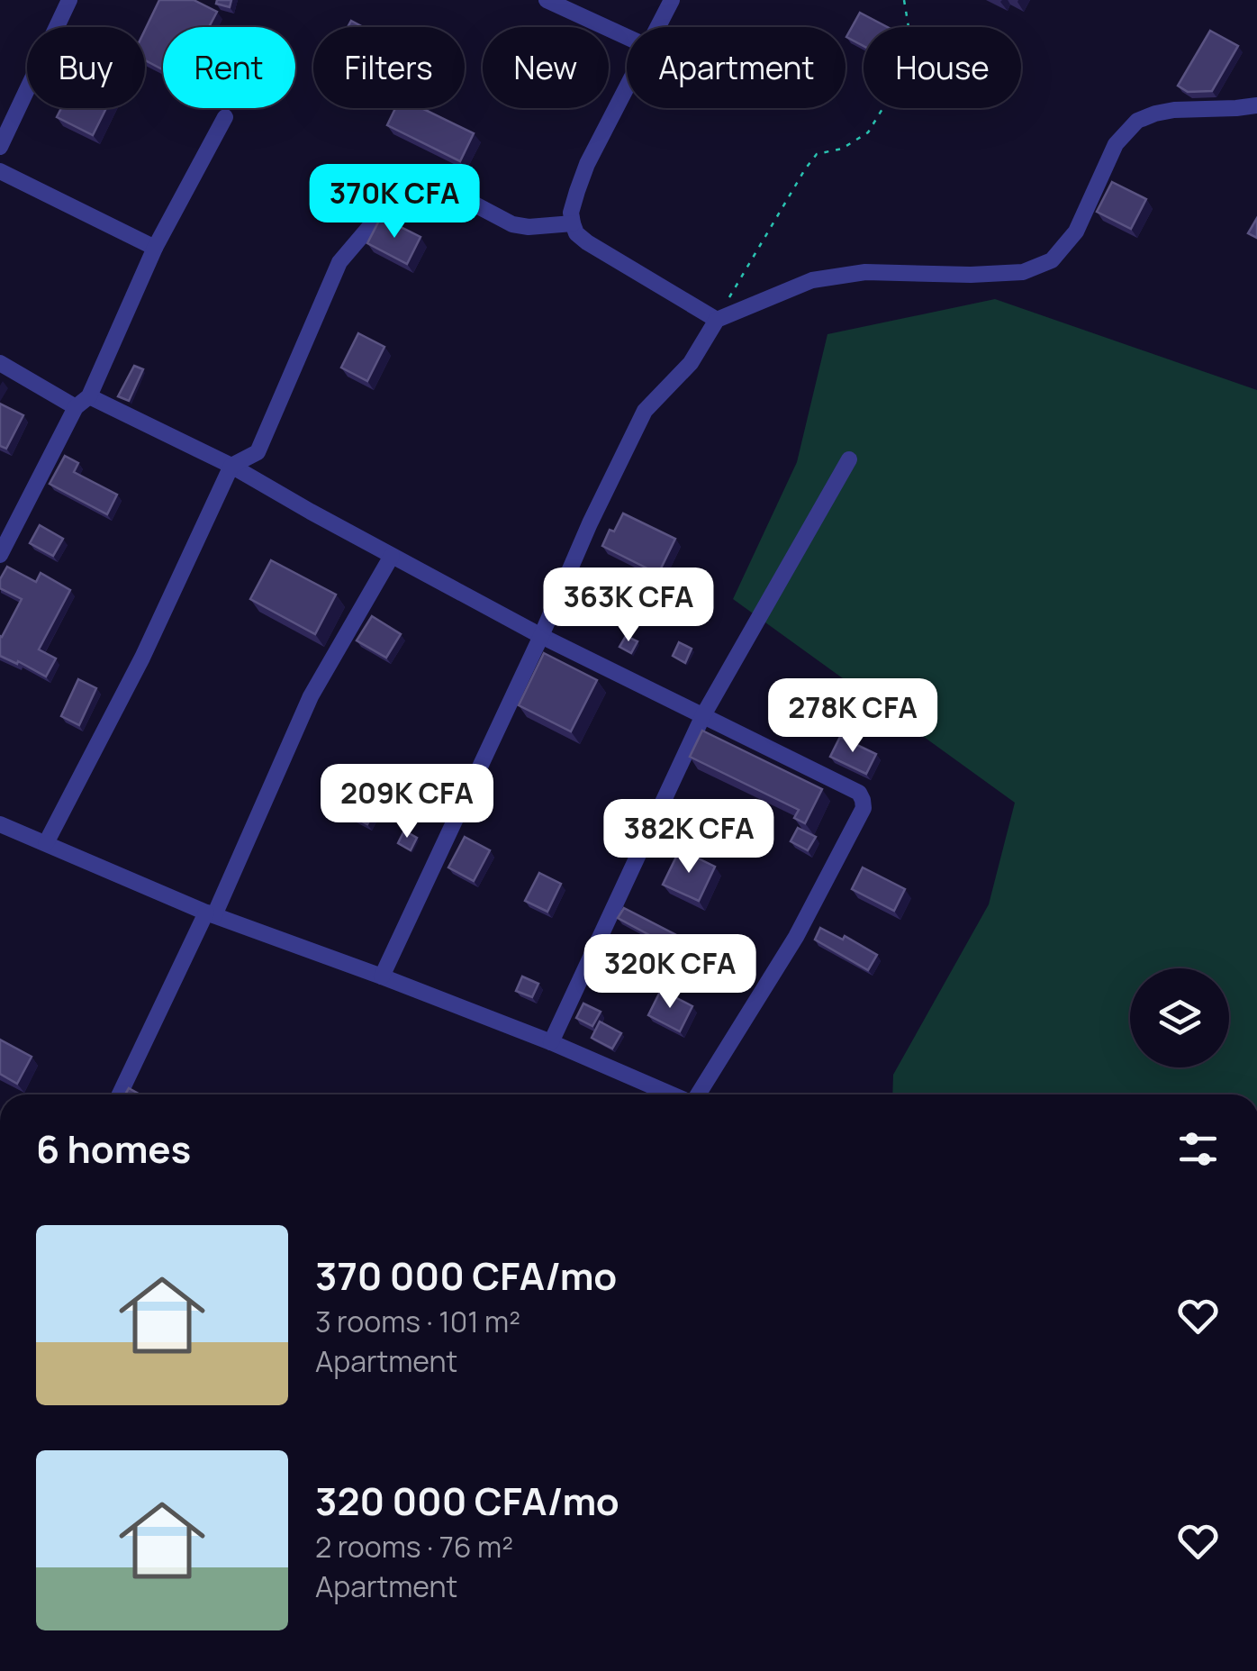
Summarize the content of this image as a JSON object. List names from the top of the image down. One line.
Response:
{"page":{"chip":["Buy","Rent","Filters","New","Apartment","House"],"price":["370K CFA","363K CFA","278K CFA","209K CFA","382K CFA","320K CFA"],"heading":"6 homes","list":[{"name":"370 000 CFA/mo","note":"3 rooms · 101 m² · Apartment"},{"name":"320 000 CFA/mo","note":"2 rooms · 76 m² · Apartment"}]}}
